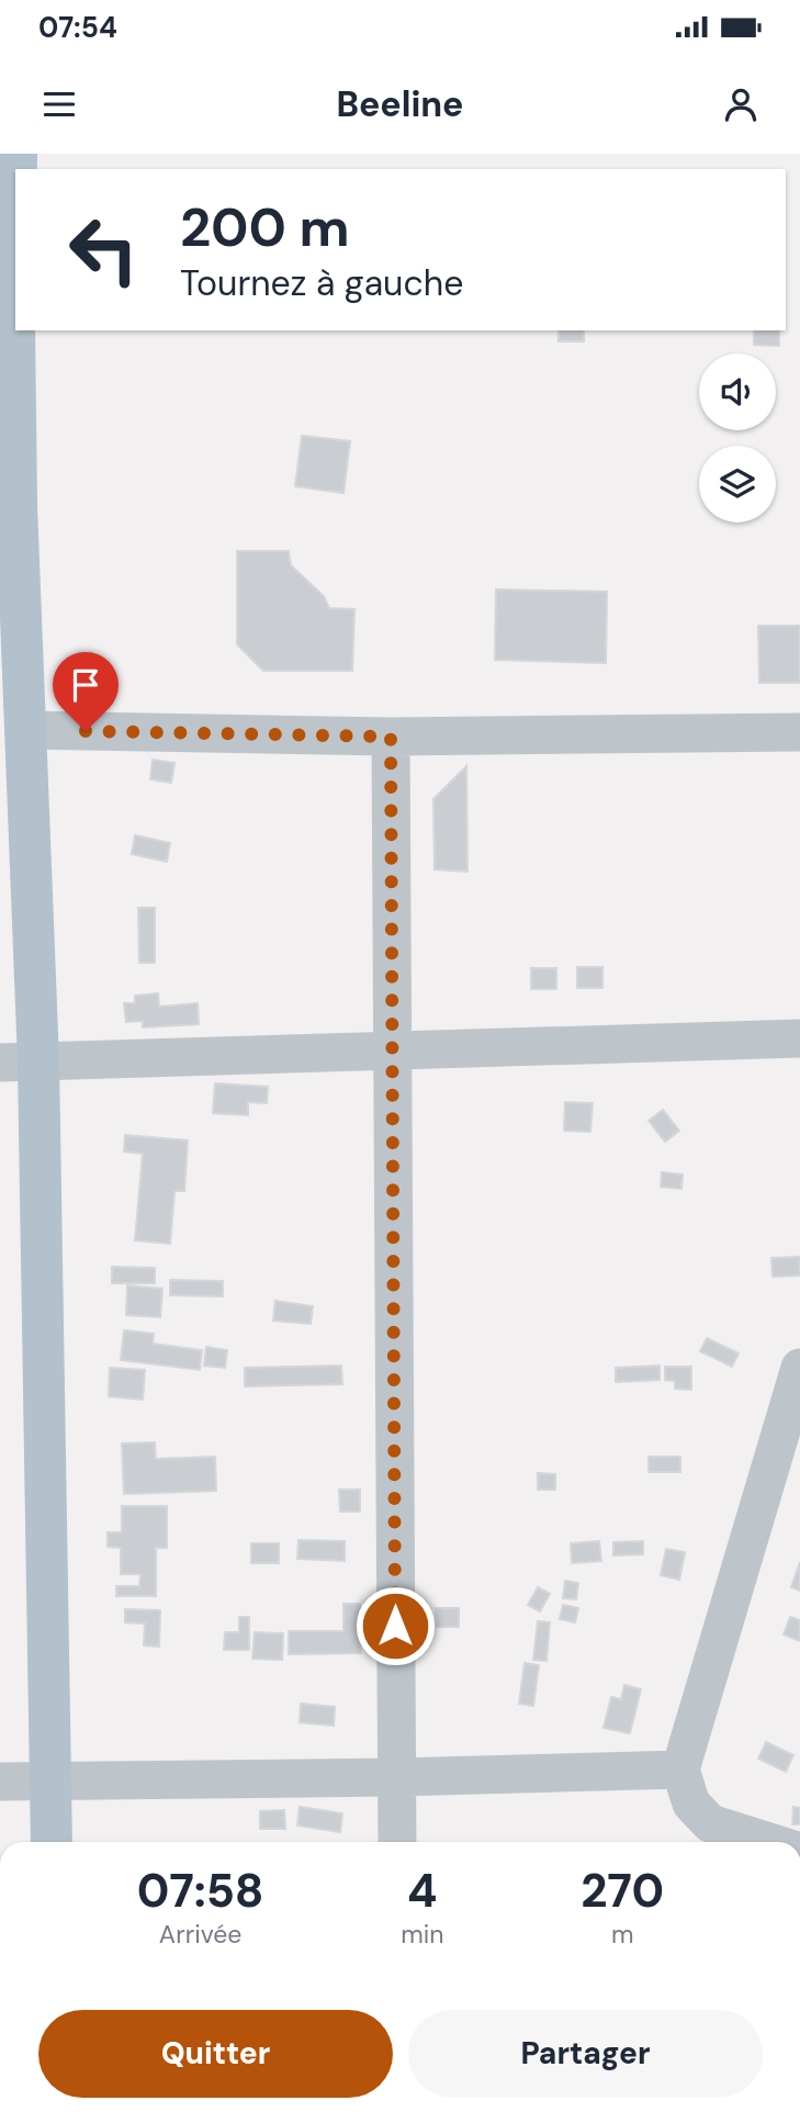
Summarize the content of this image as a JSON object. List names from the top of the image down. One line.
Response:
{"page":{"status":"07:54","header":"Beeline","turn":["200 m","Tournez à gauche"],"eta":["07:58","Arrivée","4","min","270","m"],"buttons":["Quitter","Partager"]}}
